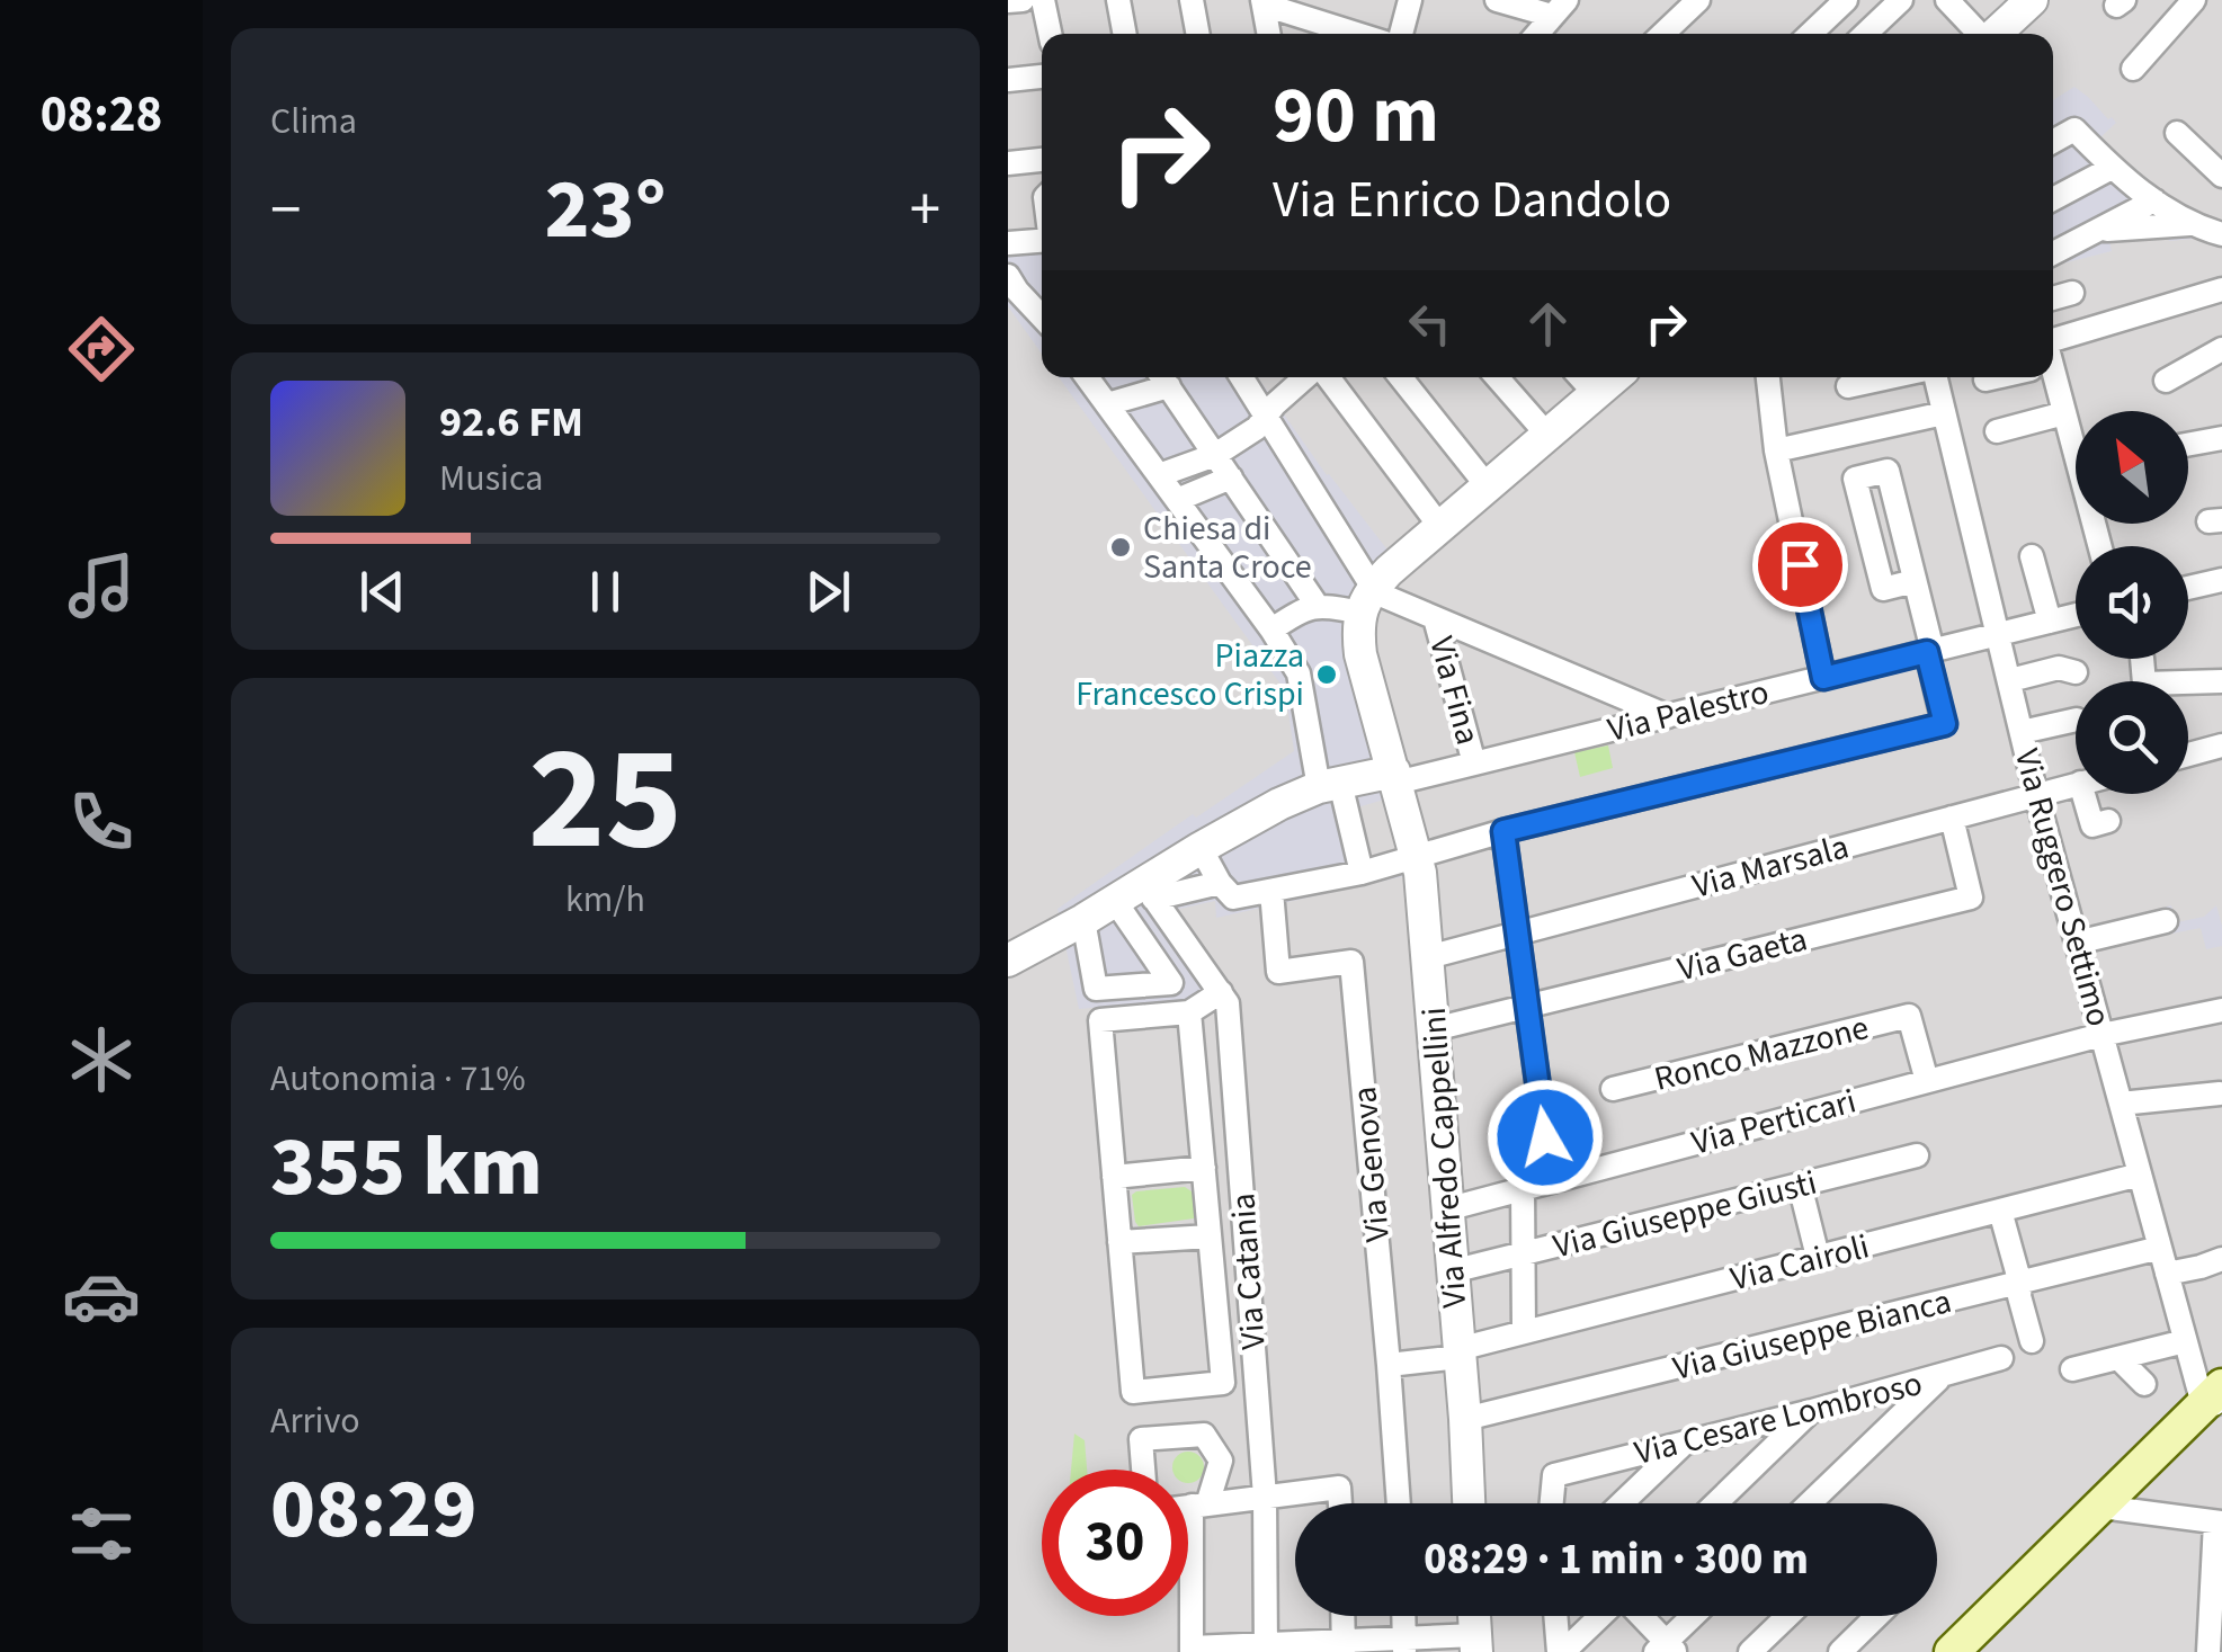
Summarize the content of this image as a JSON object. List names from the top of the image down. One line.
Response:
{"streets":{"street":["Via Fina","Via Palestro","Via Marsala","Via Ruggero Settimo","Via Gaeta","Ronco Mazzone","Via Perticari","Via Alfredo Cappellini","Via Genova","Via Giuseppe Giusti","Via Cairoli","Via Catania","Via Giuseppe Bianca","Via Cesare Lombroso"]},"crossings":[["Via Fina","Via Palestro"],["Via Palestro","Via Ruggero Settimo"],["Via Palestro","Via Alfredo Cappellini"],["Via Marsala","Via Ruggero Settimo"],["Via Marsala","Via Gaeta"],["Via Marsala","Via Alfredo Cappellini"],["Via Ruggero Settimo","Via Perticari"],["Via Ruggero Settimo","Via Cairoli"],["Via Ruggero Settimo","Via Giuseppe Bianca"],["Via Gaeta","Via Alfredo Cappellini"],["Ronco Mazzone","Via Perticari"],["Via Perticari","Via Alfredo Cappellini"],["Via Alfredo Cappellini","Via Giuseppe Giusti"],["Via Alfredo Cappellini","Via Cairoli"],["Via Alfredo Cappellini","Via Giuseppe Bianca"],["Via Genova","Via Cairoli"]],"places":["Chiesa di Santa Croce","Piazza Francesco Crispi"],"north":"top left","page":{"tabs":"08:28","tile":["Clima",["25","km/h"],["Autonomia · 71%","355 km"],["Arrivo","08:29"]],"turn":["90 m","Via Enrico Dandolo"],"heat":["−","23°","+"],"song":["92.6 FM","Musica"],"limit":"30","trip":"08:29 · 1 min · 300 m"}}
